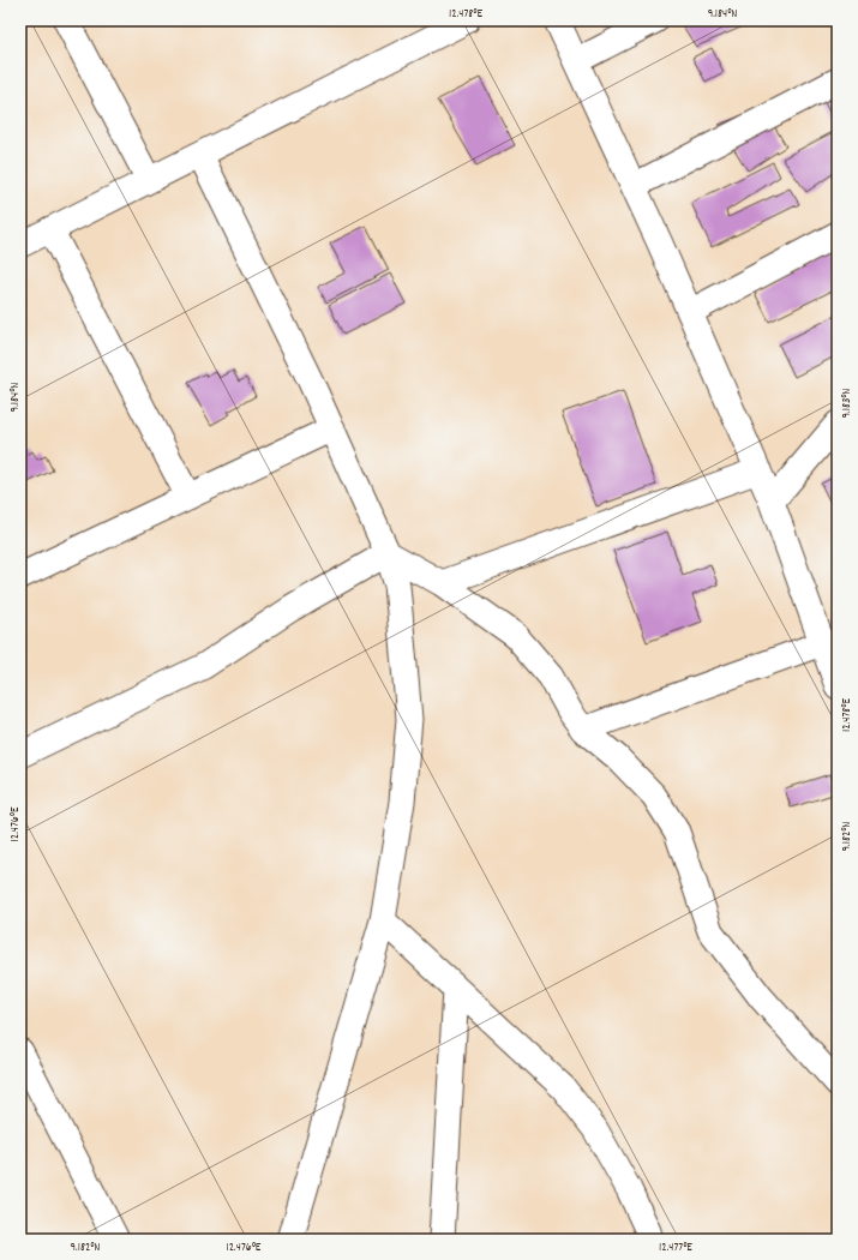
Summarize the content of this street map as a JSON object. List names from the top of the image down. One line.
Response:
{"coordinates":["12.478°E","9.184°N","9.183°N","12.476°E","9.182°N","12.477°E"]}
